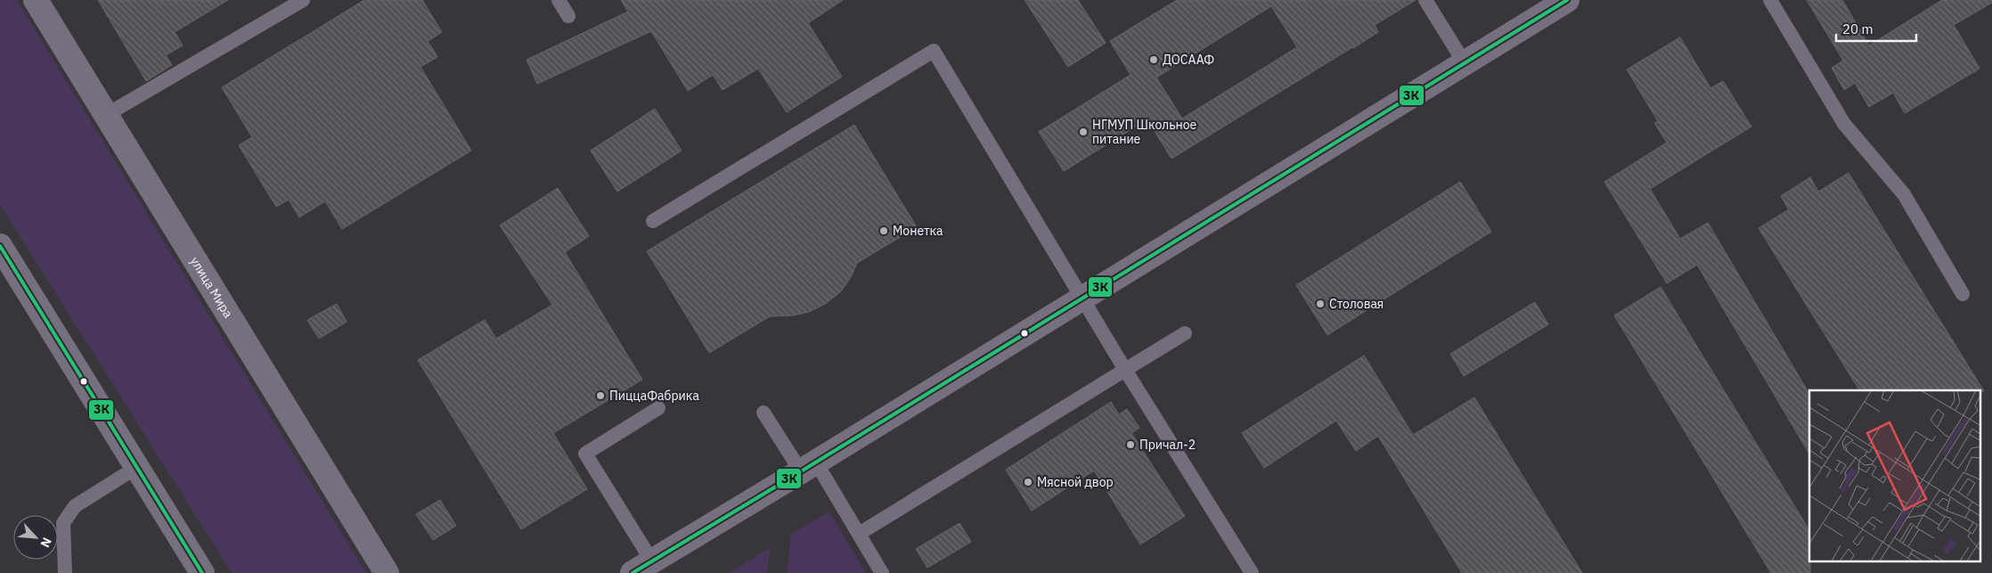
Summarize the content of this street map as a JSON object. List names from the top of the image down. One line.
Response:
{"streets":{"main road":["улица Мира"]},"places":["ДОСААФ","НГМУП Школьное питание","Монетка","Столовая","ПиццаФабрика","Причал-2","Мясной двор"],"lines":["transit line 3К"],"scale_bar":"20 m","north":"bottom right"}
